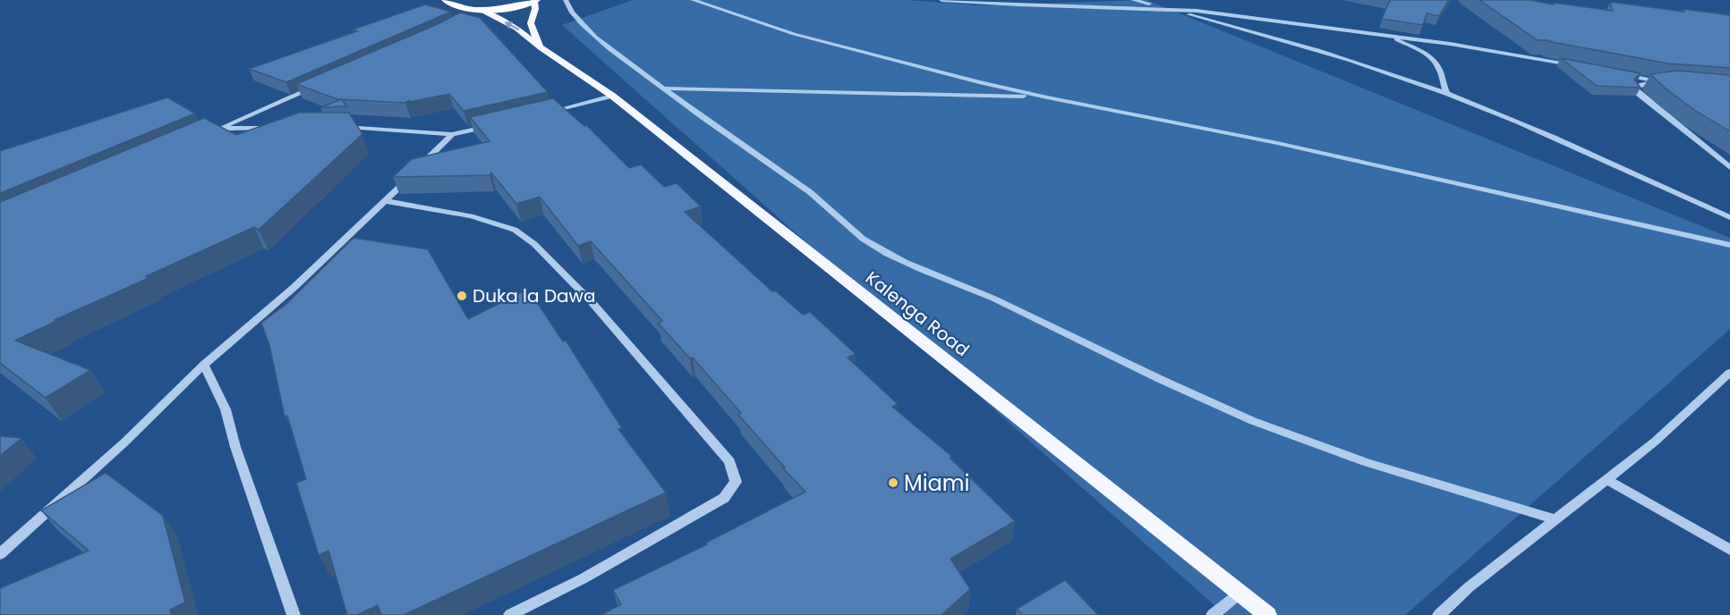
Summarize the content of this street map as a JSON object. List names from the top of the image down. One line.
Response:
{"streets":{"main road":["Kalenga Road"]},"places":["Duka la Dawa","Miami"]}
